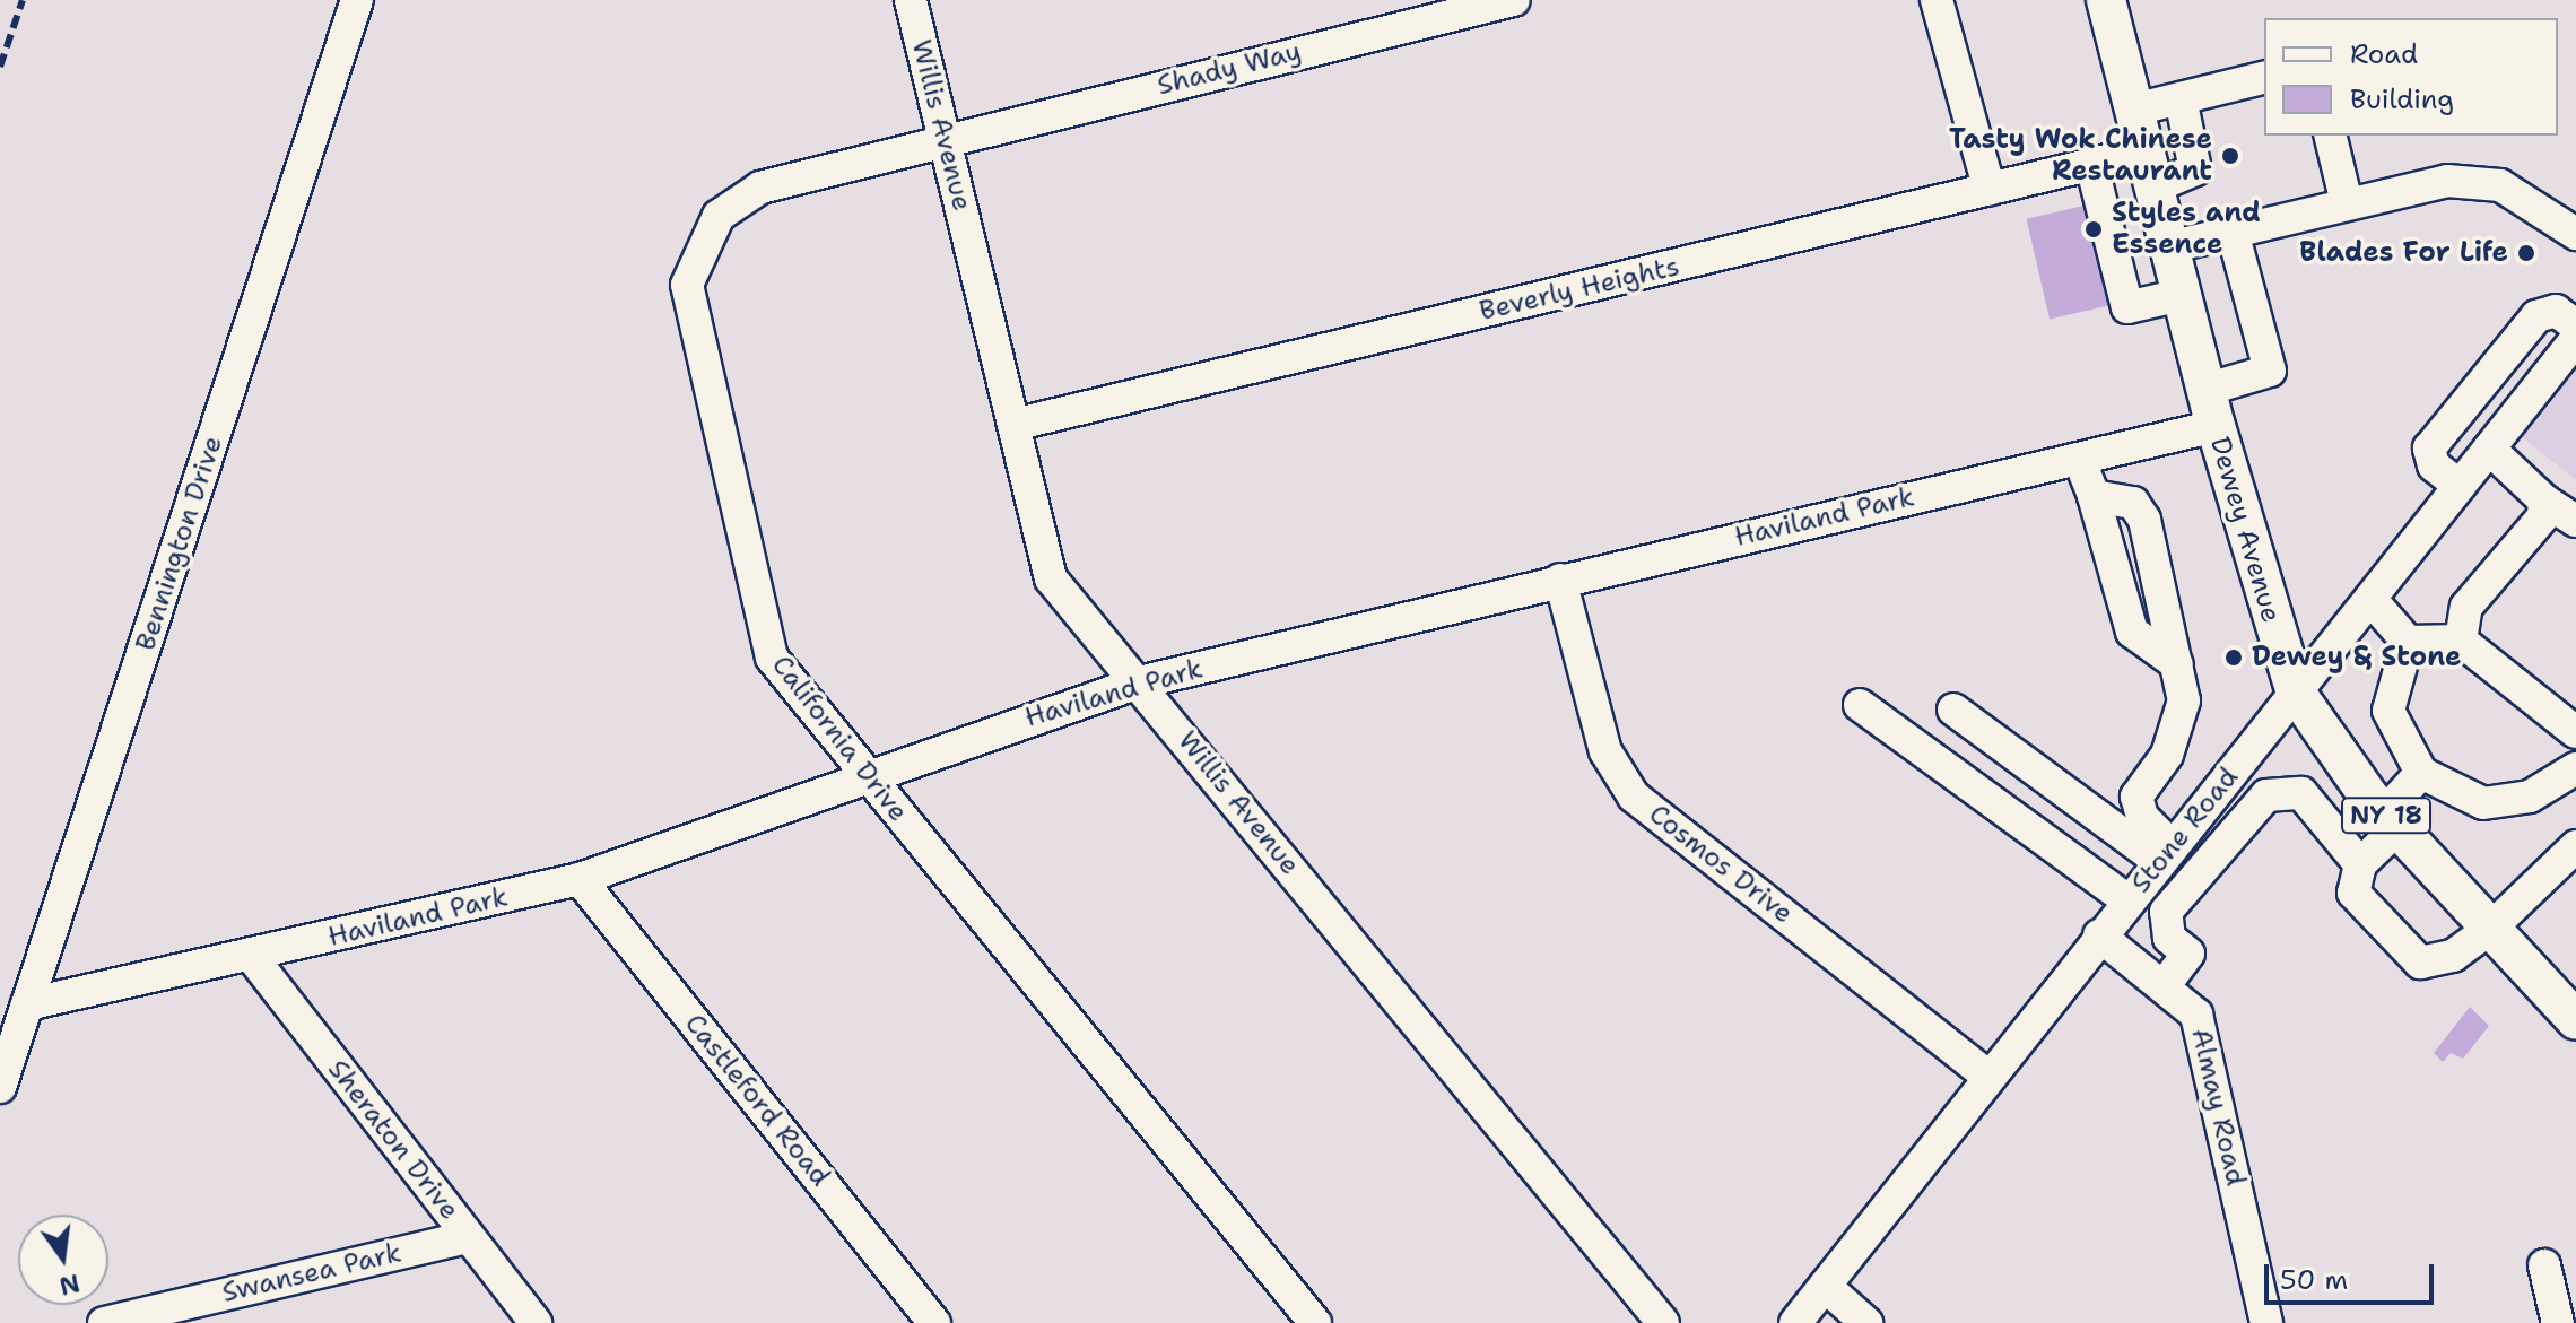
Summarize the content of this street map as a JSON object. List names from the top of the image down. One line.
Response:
{"streets":{"main road":["Dewey Avenue","NY 18"],"street":["Shady Way","Willis Avenue","Beverly Heights","Haviland Park","Bennington Drive","California Drive","Stone Road","Cosmos Drive","Castleford Road","Almay Road","Sheraton Drive","Swansea Park"]},"crossings":[["Shady Way","Willis Avenue"],["Shady Way","California Drive"],["Willis Avenue","Beverly Heights"],["Willis Avenue","Haviland Park"],["Willis Avenue","California Drive"],["Beverly Heights","Dewey Avenue"],["Haviland Park","Dewey Avenue"],["Haviland Park","Bennington Drive"],["Haviland Park","California Drive"],["Haviland Park","Cosmos Drive"],["Haviland Park","Castleford Road"],["Haviland Park","Sheraton Drive"],["Dewey Avenue","Stone Road"],["Stone Road","Cosmos Drive"],["Stone Road","Almay Road"],["Sheraton Drive","Swansea Park"]],"places":["Tasty Wok Chinese Restaurant","Styles and Essence","Blades For Life","Dewey & Stone"],"legend":["Road","Building"],"scale_bar":"50 m","north":"bottom"}
